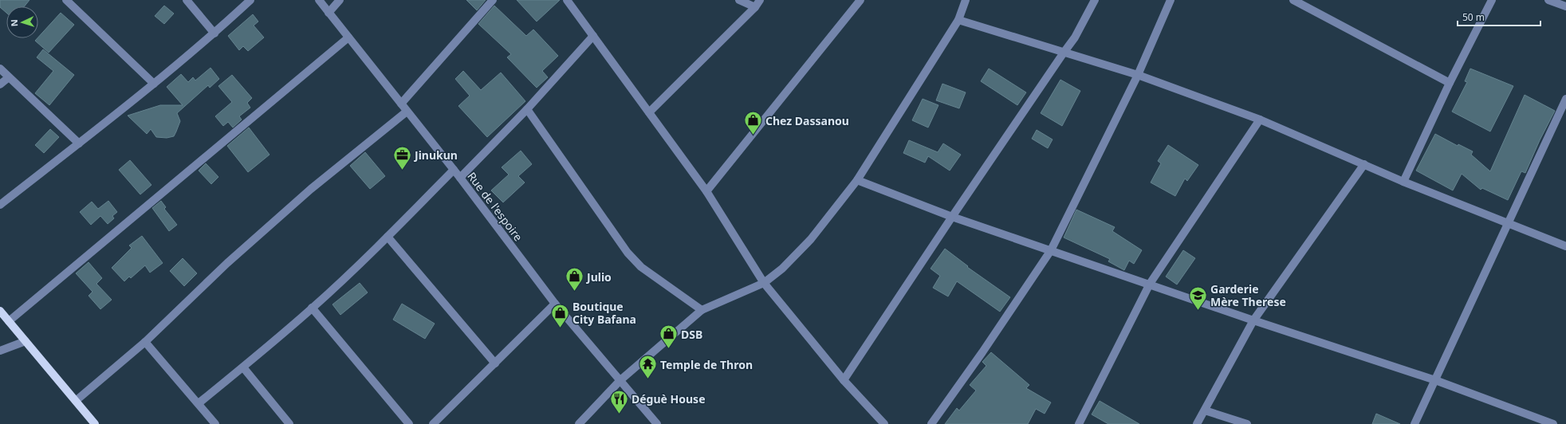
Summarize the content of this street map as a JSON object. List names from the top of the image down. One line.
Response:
{"streets":{"street":["Rue de l'espoire"]},"places":{"shop":["Chez Dassanou","Julio","Boutique City Bafana","DSB"],"office":["Jinukun"],"school or university":["Garderie Mère Therese"],"temple":["Temple de Thron"],"restaurant":["Déguè House"]},"scale_bar":"50 m","north":"left"}
